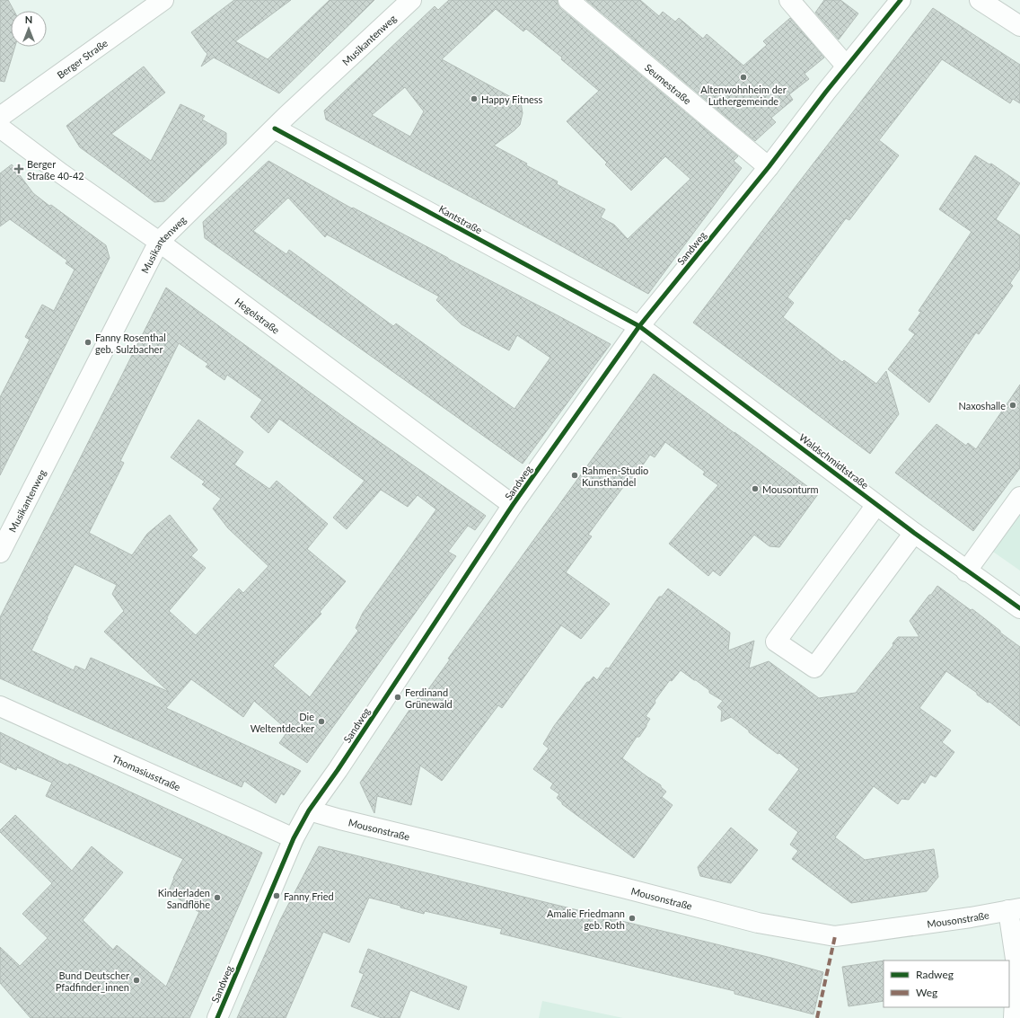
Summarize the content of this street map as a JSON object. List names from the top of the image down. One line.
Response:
{"streets":{"street":["Musikantenweg","Berger Straße","Seumestraße","Kantstraße","Sandweg","Hegelstraße","Waldschmidtstraße","Thomasiusstraße","Mousonstraße"]},"crossings":[["Musikantenweg","Kantstraße"],["Musikantenweg","Hegelstraße"],["Seumestraße","Sandweg"],["Kantstraße","Sandweg"],["Kantstraße","Waldschmidtstraße"],["Sandweg","Hegelstraße"],["Sandweg","Waldschmidtstraße"],["Sandweg","Thomasiusstraße"],["Sandweg","Mousonstraße"]],"places":{"other":["Altenwohnheim der Luthergemeinde","Happy Fitness","Fanny Rosenthal geb. Sulzbacher","Naxoshalle","Rahmen-Studio Kunsthandel","Mousonturm","Ferdinand Grünewald","Die Weltentdecker","Fanny Fried","Kinderladen Sandflöhe","Amalie Friedmann geb. Roth","Bund Deutscher Pfadfinder_innen"],"health":["Berger Straße 40-42"]},"legend":["Radweg","Weg"],"north":"top"}
